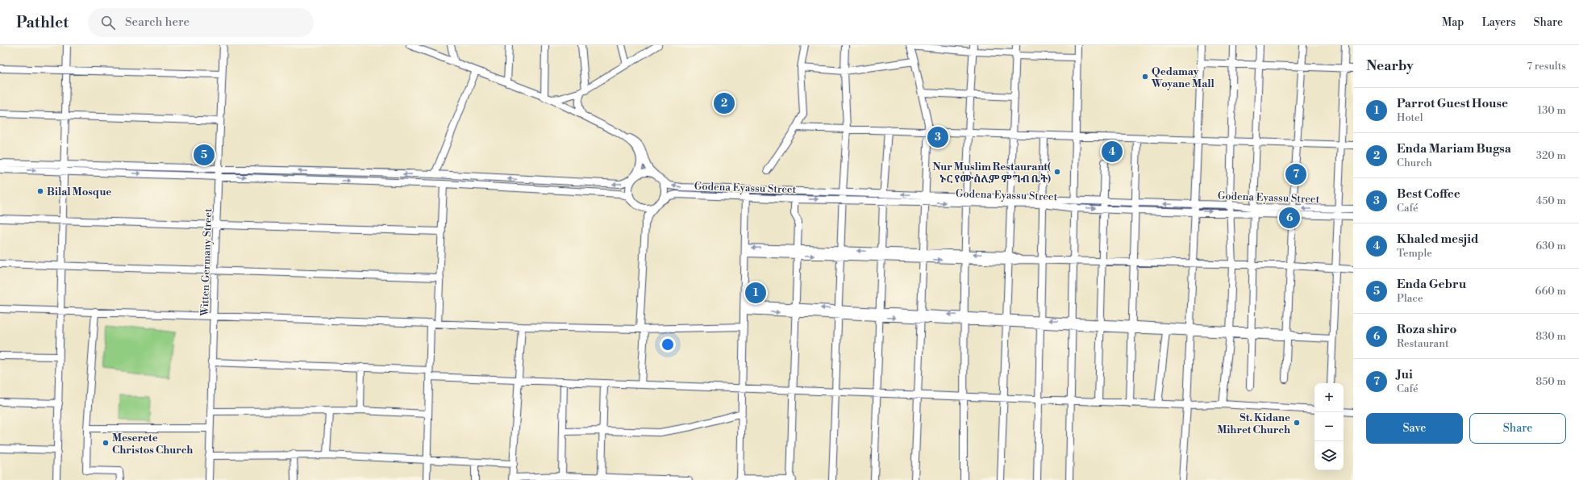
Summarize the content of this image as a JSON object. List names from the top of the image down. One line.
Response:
{"streets":{"street":["Godena Eyassu Street","Witten Germany Street"]},"places":["Qedamay Woyane Mall","Nur Muslim Restaurant( ኑር የሙስሊም ምግብ ቤት)","Bilal Mosque","St. Kidane Mihret Church","Meserete Christos Church"],"page":{"header":"Pathlet","search":"Search here","nav":["Map","Layers","Share"],"heading":["Nearby","7 results"],"list":[{"mark":"1","name":"Parrot Guest House","note":"Hotel","value":"130 m"},{"mark":"2","name":"Enda Mariam Bugsa","note":"Church","value":"320 m"},{"mark":"3","name":"Best Coffee","note":"Café","value":"450 m"},{"mark":"4","name":"Khaled mesjid","note":"Temple","value":"630 m"},{"mark":"5","name":"Enda Gebru","note":"Place","value":"660 m"},{"mark":"6","name":"Roza shiro","note":"Restaurant","value":"830 m"},{"mark":"7","name":"Jui","note":"Café","value":"850 m"}],"pins":["2","3","4","5","7","6","1"],"map_buttons":["+","−"],"buttons":["Save","Share"]}}
